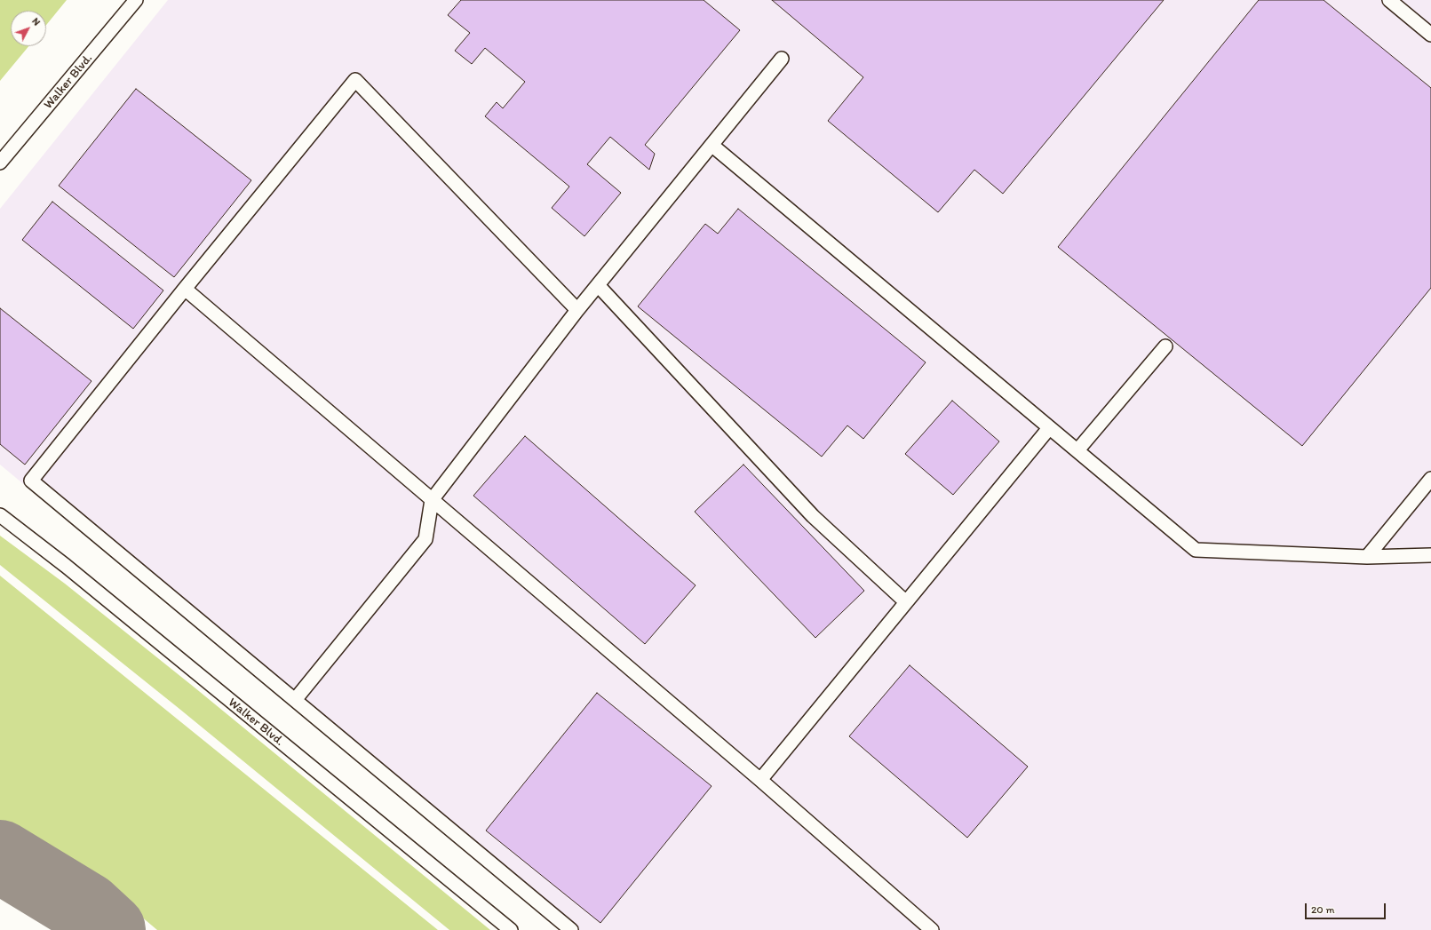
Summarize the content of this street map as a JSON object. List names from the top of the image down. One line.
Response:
{"streets":{"lane":["Walker Blvd."]},"scale_bar":"20 m","north":"top right"}
